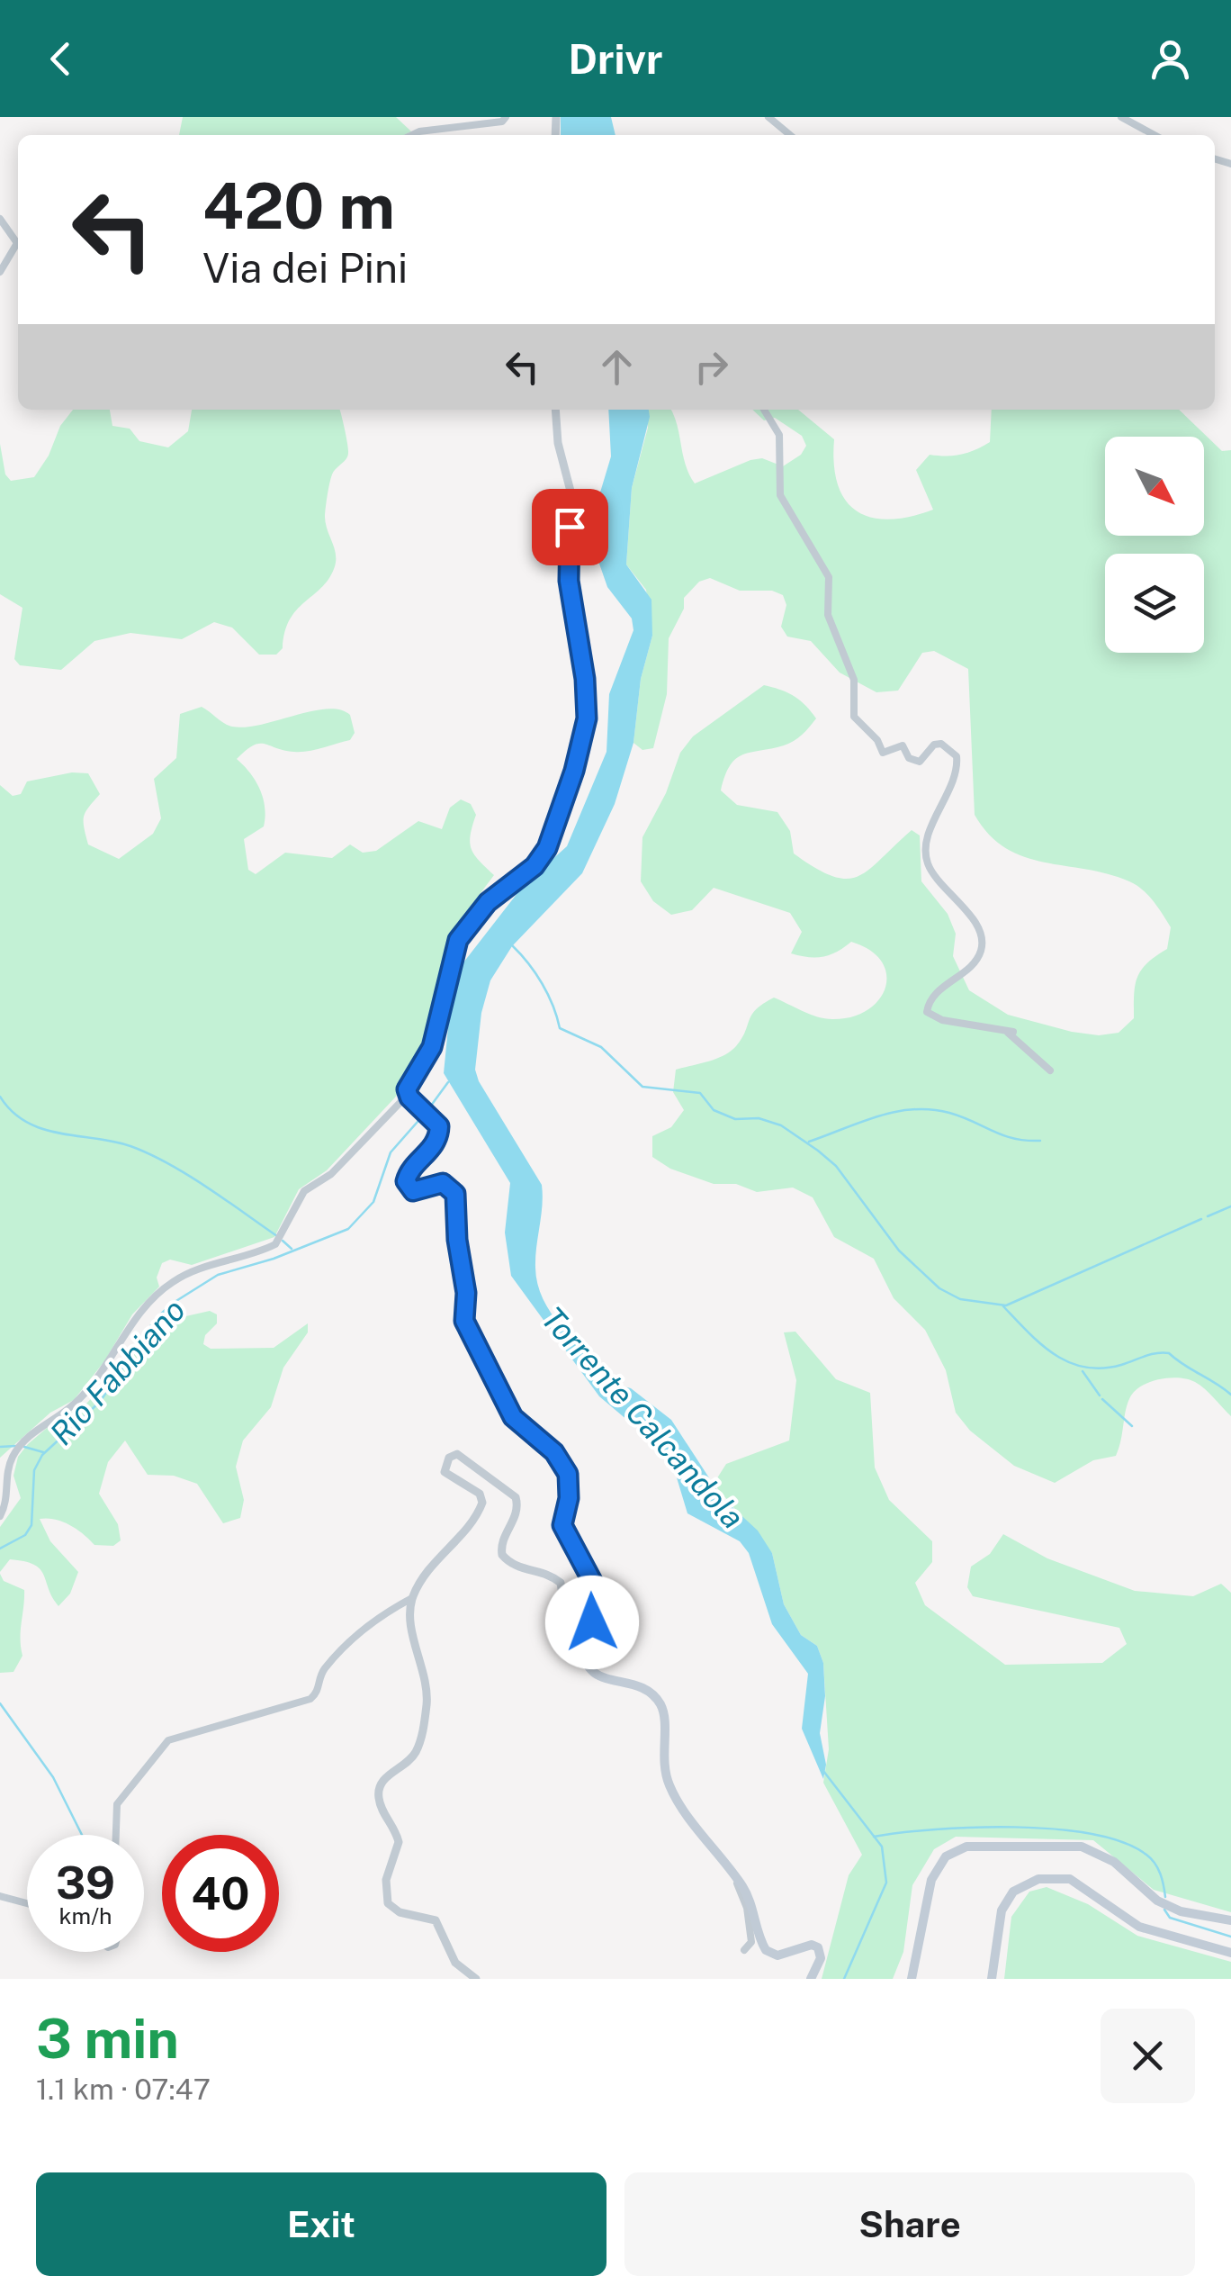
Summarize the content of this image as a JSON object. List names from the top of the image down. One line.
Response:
{"water":["Rio Fabbiano","Torrente Calcandola"],"north":"bottom right","page":{"header":"Drivr","turn":["420 m","Via dei Pini"],"speed":"39 km/h","limit":"40","heading":["3 min","1.1 km · 07:47"],"buttons":["Exit","Share"]}}
